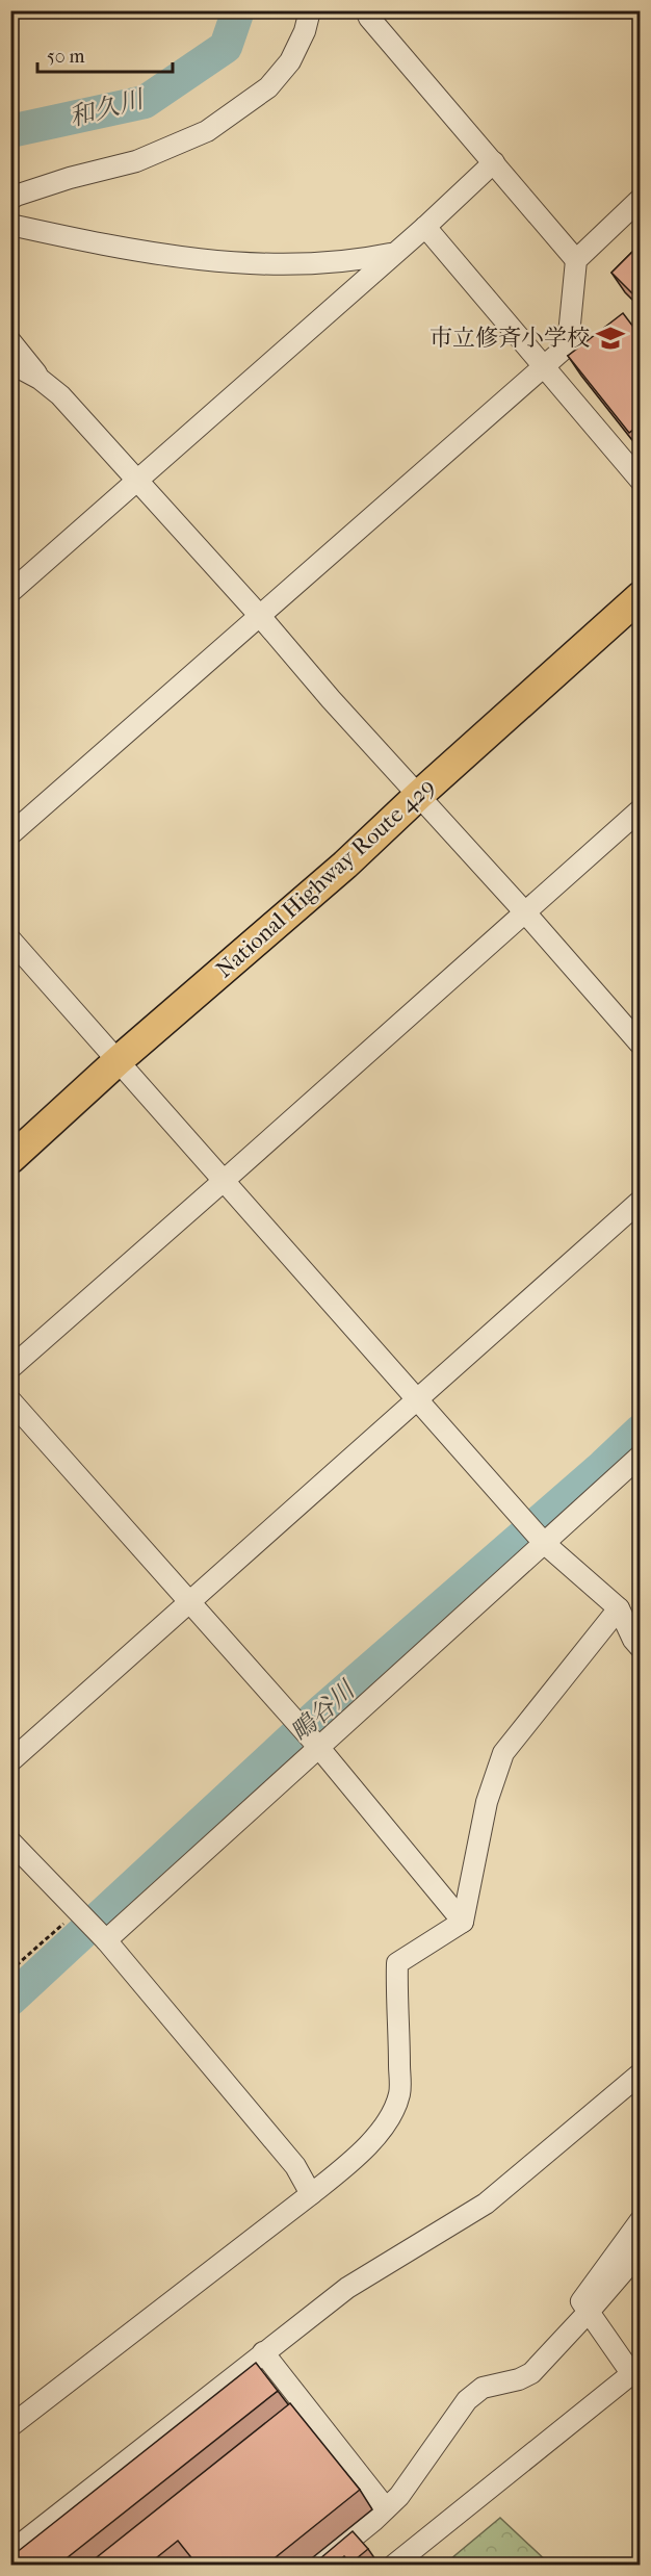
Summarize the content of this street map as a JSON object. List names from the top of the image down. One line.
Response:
{"streets":{"highway":["National Highway Route 429"]},"water":["和久川","鴫谷川"],"places":{"school or university":["市立修斉小学校"]},"scale_bar":"50 m"}
